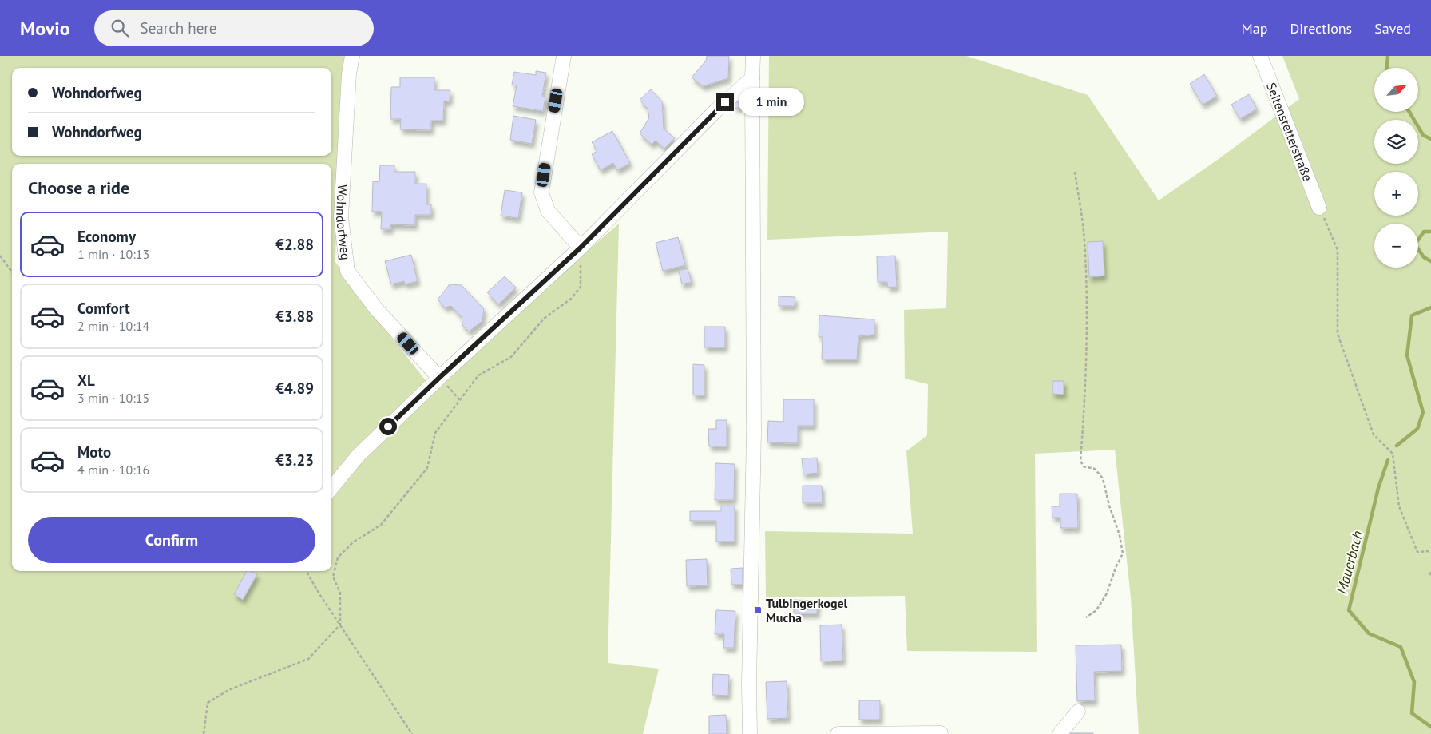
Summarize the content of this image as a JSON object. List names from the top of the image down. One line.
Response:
{"streets":{"street":["Seitenstetterstraße","Wohndorfweg"]},"water":["Mauerbach"],"places":{"transit":["Tulbingerkogel Mucha"]},"north":"top right","page":{"header":"Movio","search":"Search here","nav":["Map","Directions","Saved"],"map_buttons":["+","−"],"banner":["Wohndorfweg","Wohndorfweg"],"bubble":"1 min","heading":"Choose a ride","list":[{"name":"Economy","note":"1 min · 10:13","value":"€2.88"},{"name":"Comfort","note":"2 min · 10:14","value":"€3.88"},{"name":"XL","note":"3 min · 10:15","value":"€4.89"},{"name":"Moto","note":"4 min · 10:16","value":"€3.23"}],"buttons":"Confirm"}}
